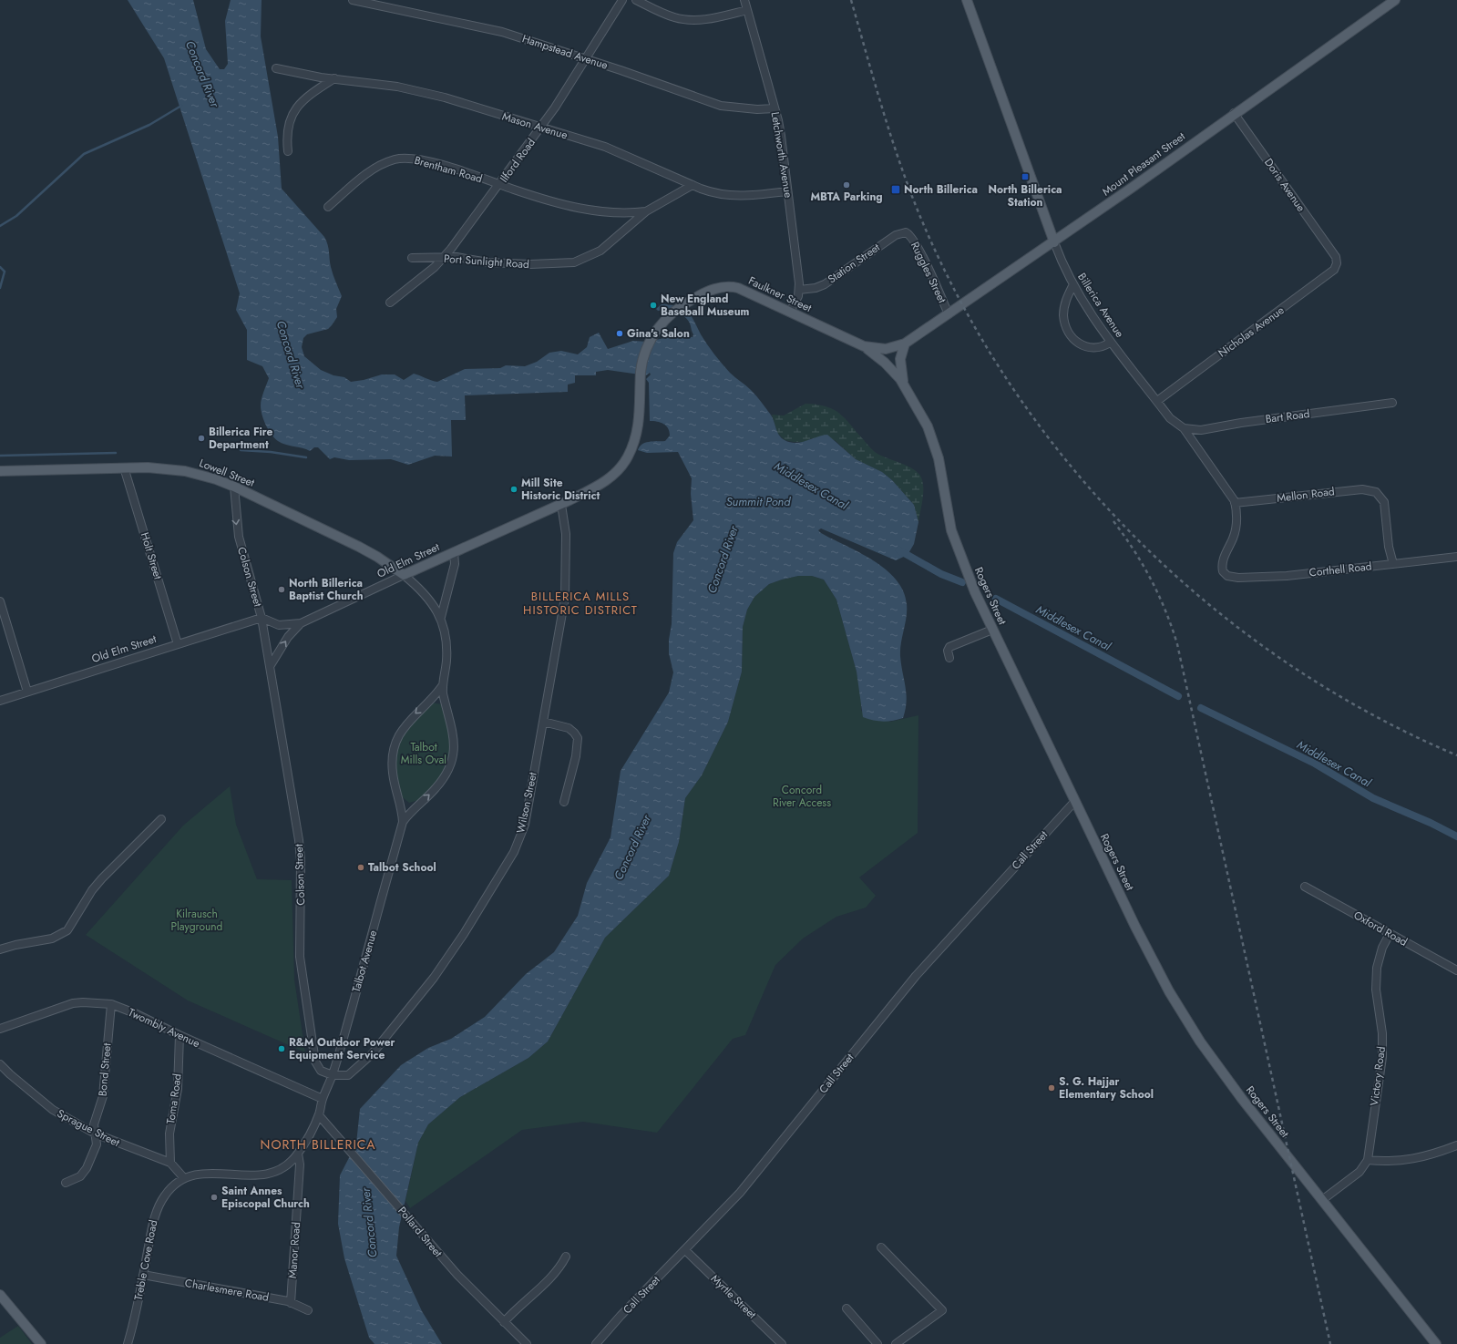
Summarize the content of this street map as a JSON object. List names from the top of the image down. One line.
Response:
{"streets":{"main road":["Mount Pleasant Street","Faulkner Street","Billerica Avenue","Lowell Street","Old Elm Street","Rogers Street"],"street":["Hampstead Avenue","Mason Avenue","Letchworth Avenue","Ilford Road","Brentham Road","Doris Avenue","Port Sunlight Road","Station Street","Ruggles Street","Nicholas Avenue","Bart Road","Mellon Road","Holt Street","Corthell Road","Colson Street","Wilson Street","Call Street","Oxford Road","Talbot Avenue","Twombly Avenue","Bond Street","Victory Road","Toma Road","Sprague Street","Pollard Street","Manor Road","Treble Cove Road","Charlesmere Road","Myrtle Street"]},"crossings":[["Hampstead Avenue","Letchworth Avenue"],["Hampstead Avenue","Ilford Road"],["Mason Avenue","Letchworth Avenue"],["Mason Avenue","Ilford Road"],["Letchworth Avenue","Station Street"],["Letchworth Avenue","Faulkner Street"],["Ilford Road","Brentham Road"],["Ilford Road","Port Sunlight Road"],["Mount Pleasant Street","Doris Avenue"],["Mount Pleasant Street","Ruggles Street"],["Mount Pleasant Street","Faulkner Street"],["Mount Pleasant Street","Billerica Avenue"],["Mount Pleasant Street","Rogers Street"],["Brentham Road","Port Sunlight Road"],["Doris Avenue","Nicholas Avenue"],["Station Street","Ruggles Street"],["Faulkner Street","Old Elm Street"],["Faulkner Street","Rogers Street"],["Billerica Avenue","Nicholas Avenue"],["Billerica Avenue","Bart Road"],["Billerica Avenue","Mellon Road"],["Billerica Avenue","Corthell Road"],["Lowell Street","Holt Street"],["Lowell Street","Old Elm Street"],["Lowell Street","Colson Street"],["Lowell Street","Talbot Avenue"],["Mellon Road","Corthell Road"],["Holt Street","Old Elm Street"],["Old Elm Street","Colson Street"],["Old Elm Street","Wilson Street"],["Old Elm Street","Talbot Avenue"],["Colson Street","Wilson Street"],["Colson Street","Talbot Avenue"],["Rogers Street","Call Street"],["Wilson Street","Talbot Avenue"],["Call Street","Myrtle Street"],["Oxford Road","Victory Road"],["Talbot Avenue","Twombly Avenue"],["Twombly Avenue","Bond Street"],["Twombly Avenue","Toma Road"],["Bond Street","Sprague Street"],["Toma Road","Sprague Street"],["Sprague Street","Treble Cove Road"],["Pollard Street","Treble Cove Road"],["Manor Road","Treble Cove Road"],["Manor Road","Charlesmere Road"],["Treble Cove Road","Charlesmere Road"]],"districts":["BILLERICA MILLS HISTORIC DISTRICT","NORTH BILLERICA"],"water":["Concord River","Middlesex Canal","Summit Pond"],"parks":["Talbot Mills Oval","Concord River Access","Kilrausch Playground"],"places":{"transit":["North Billerica Station","North Billerica"],"other":["MBTA Parking","New England Baseball Museum","Gina's Salon","Billerica Fire Department","Mill Site Historic District","North Billerica Baptist Church","Talbot School","R&M Outdoor Power Equipment Service","S. G. Hajjar Elementary School","Saint Annes Episcopal Church"]}}
